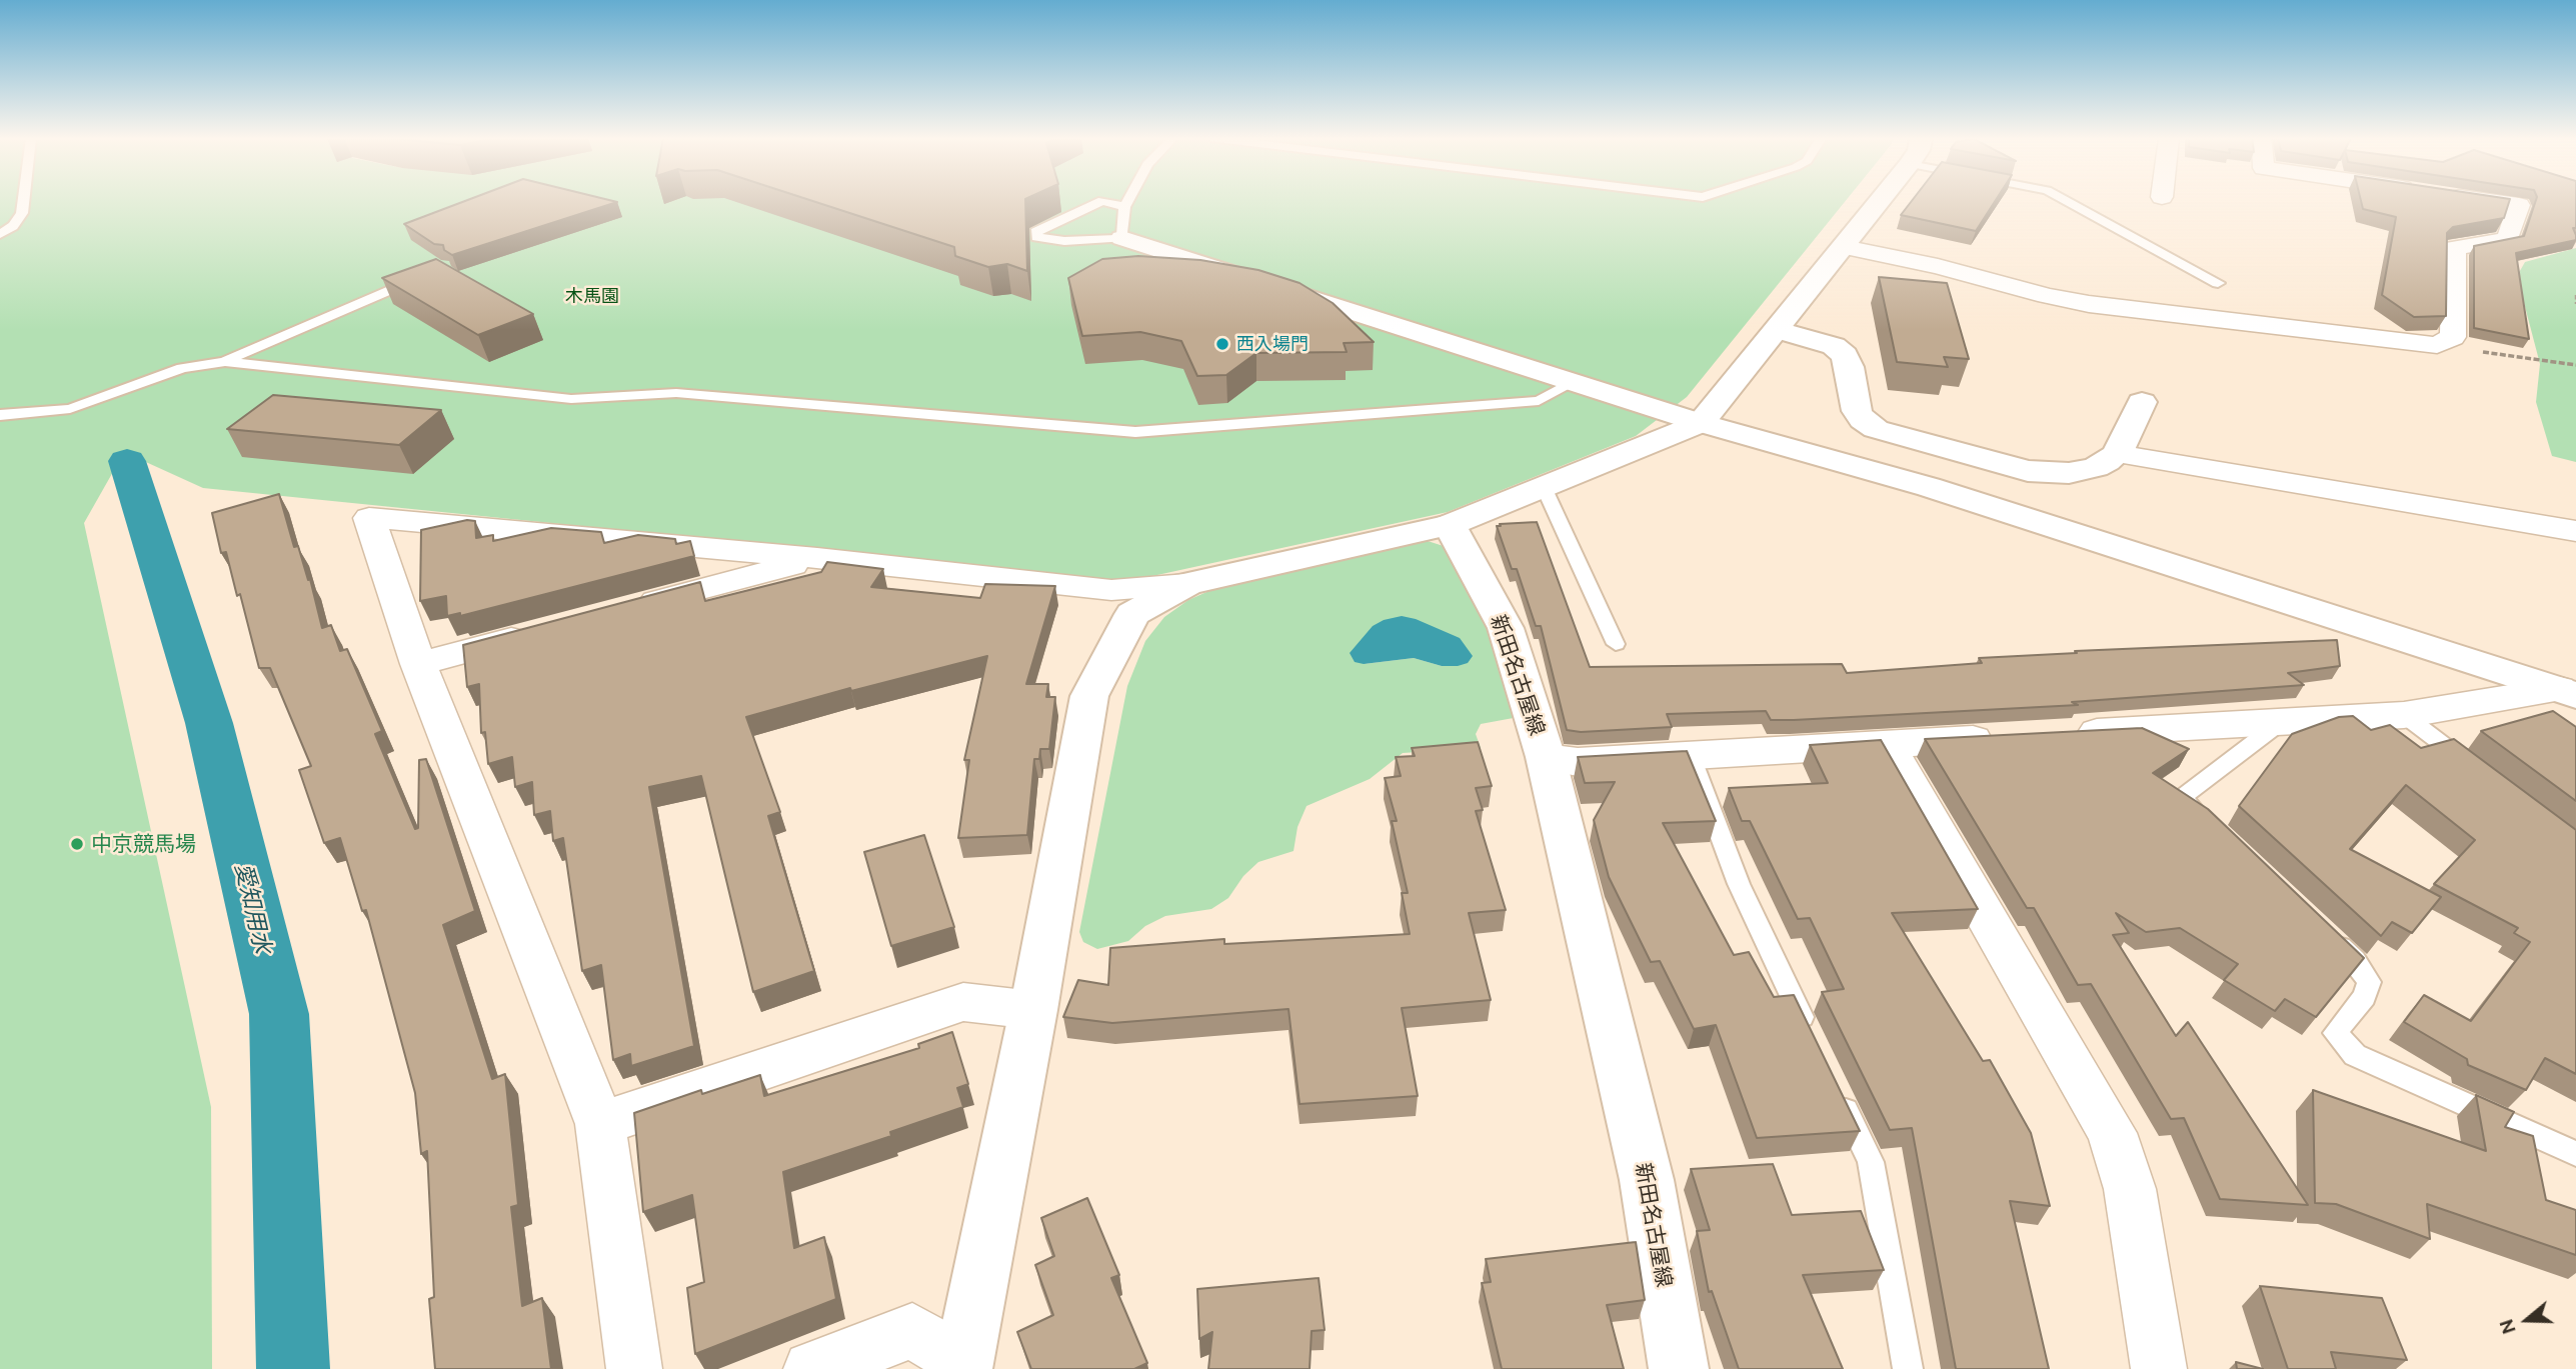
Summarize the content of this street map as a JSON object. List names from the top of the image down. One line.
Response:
{"streets":{"street":["新田名古屋線"]},"water":["愛知用水"],"parks":["木馬園"],"places":["西入場門","中京競馬場"],"north":"left"}
